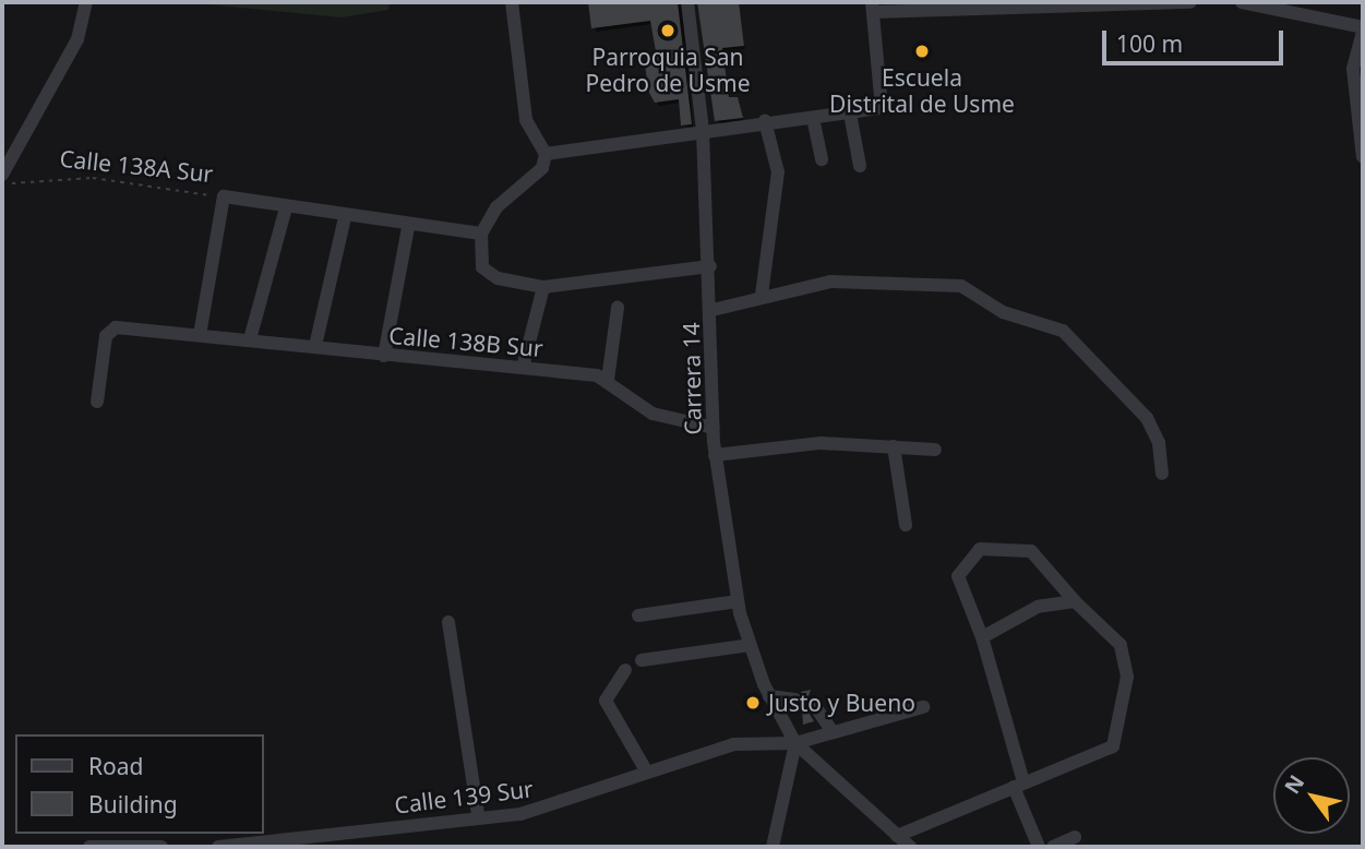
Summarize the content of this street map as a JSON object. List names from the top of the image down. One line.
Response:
{"streets":{"street":["Calle 138B Sur","Carrera 14","Calle 139 Sur"],"path":["Calle 138A Sur"]},"crossings":[["Calle 138B Sur","Carrera 14"],["Carrera 14","Calle 139 Sur"]],"places":["Parroquia San Pedro de Usme","Escuela Distrital de Usme","Justo y Bueno"],"legend":["Road","Building"],"scale_bar":"100 m","north":"top left"}
